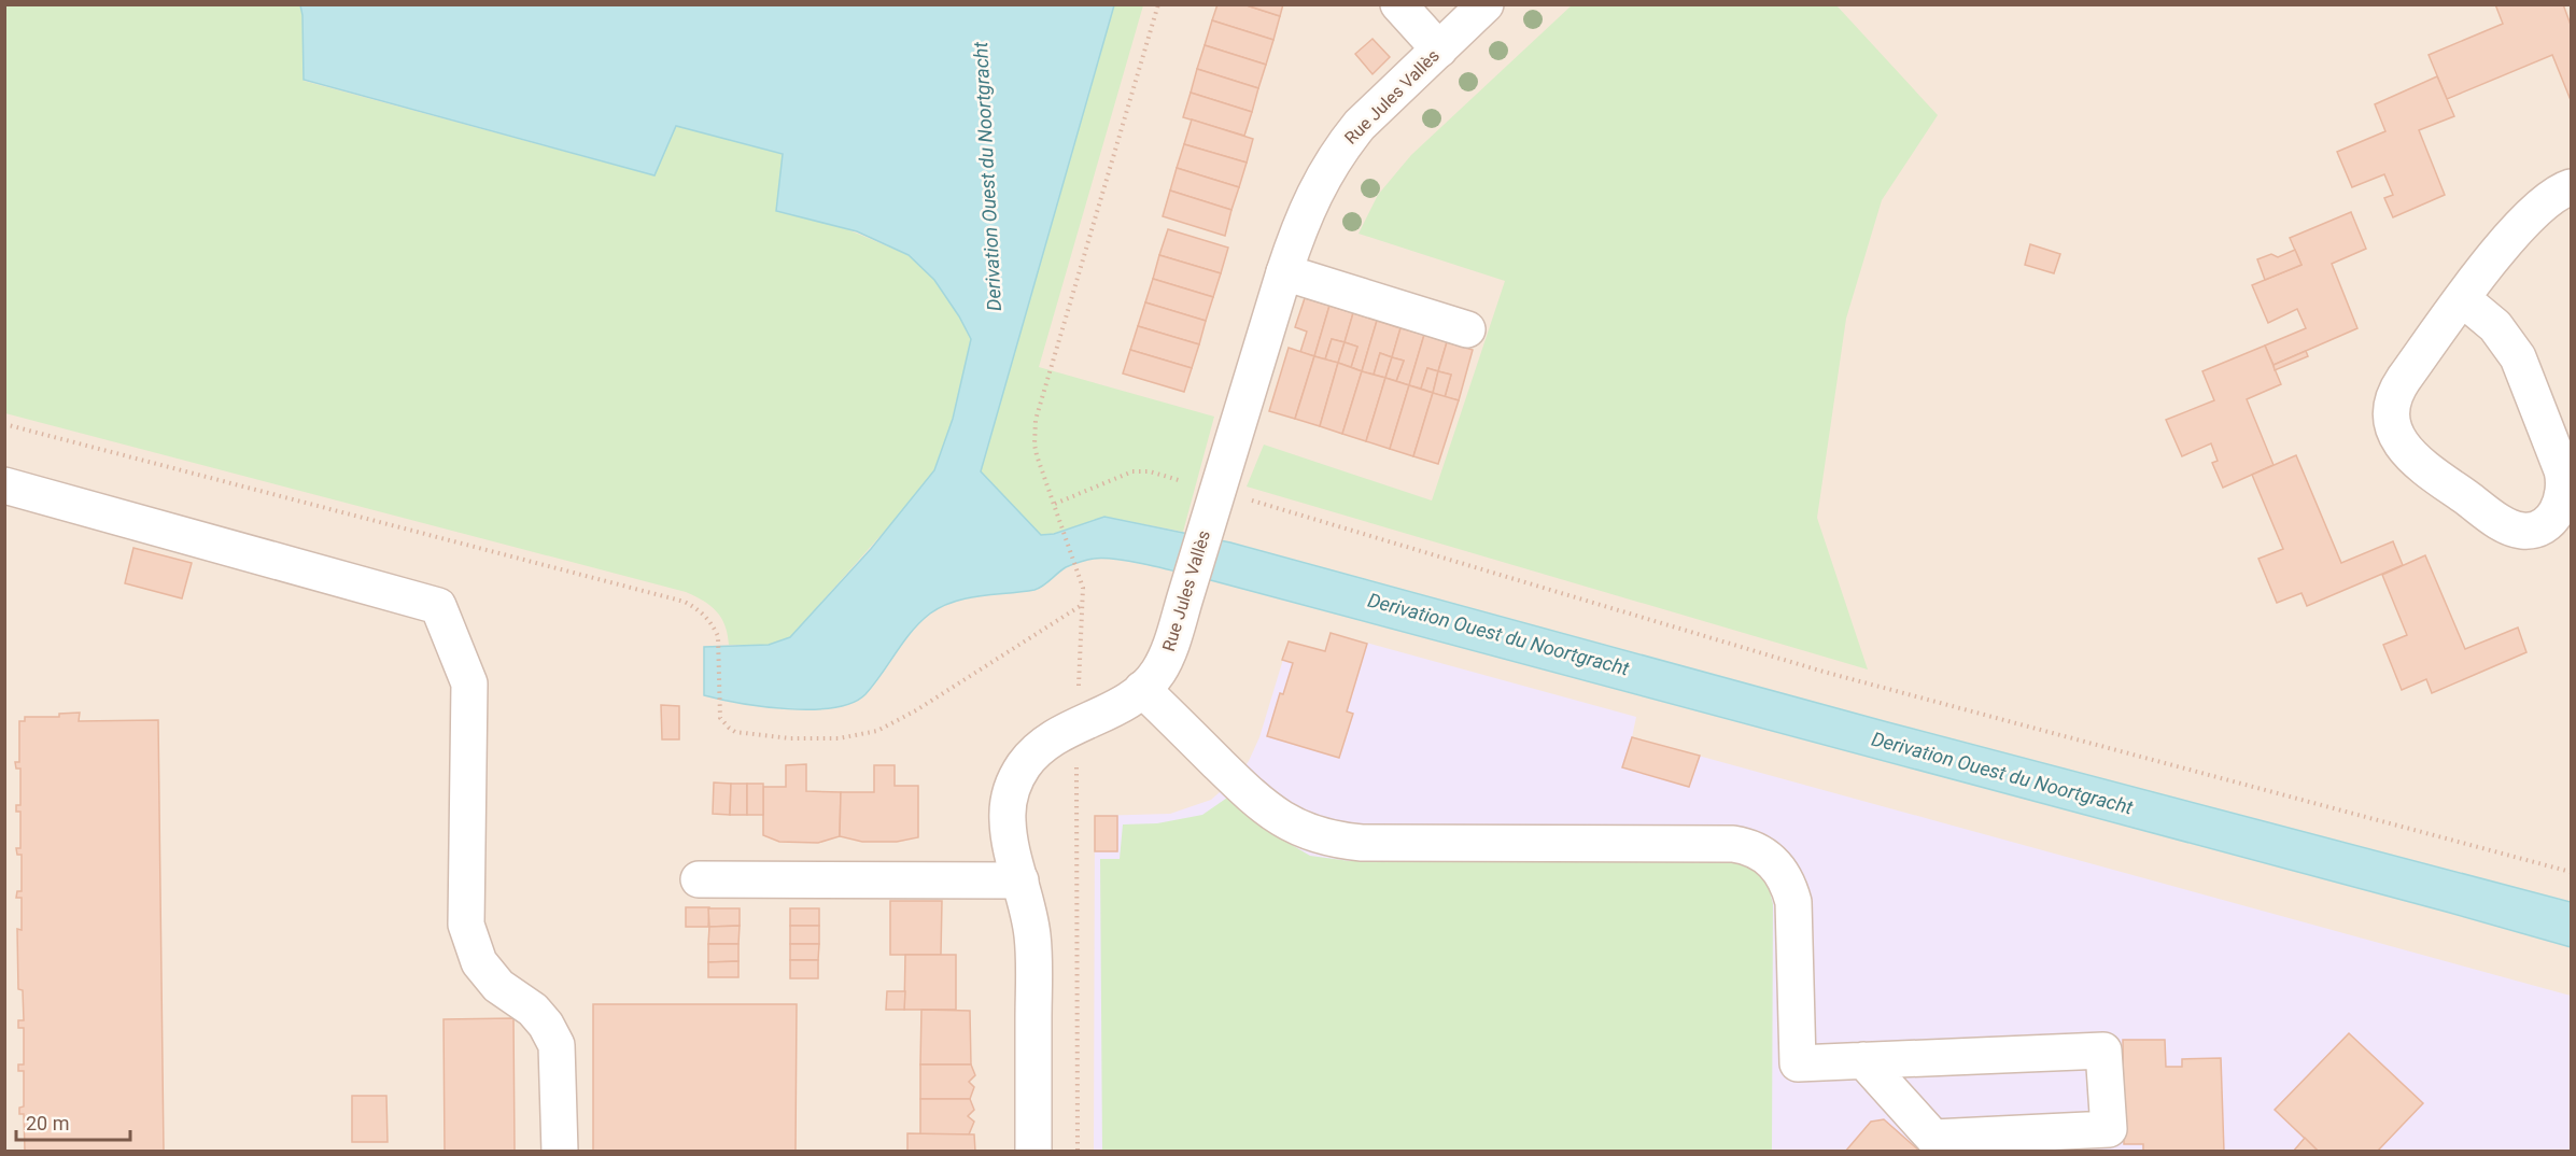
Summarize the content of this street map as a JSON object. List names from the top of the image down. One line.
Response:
{"streets":{"street":["Rue Jules Vallès"]},"water":["Derivation Ouest du Noortgracht"],"scale_bar":"20 m"}
